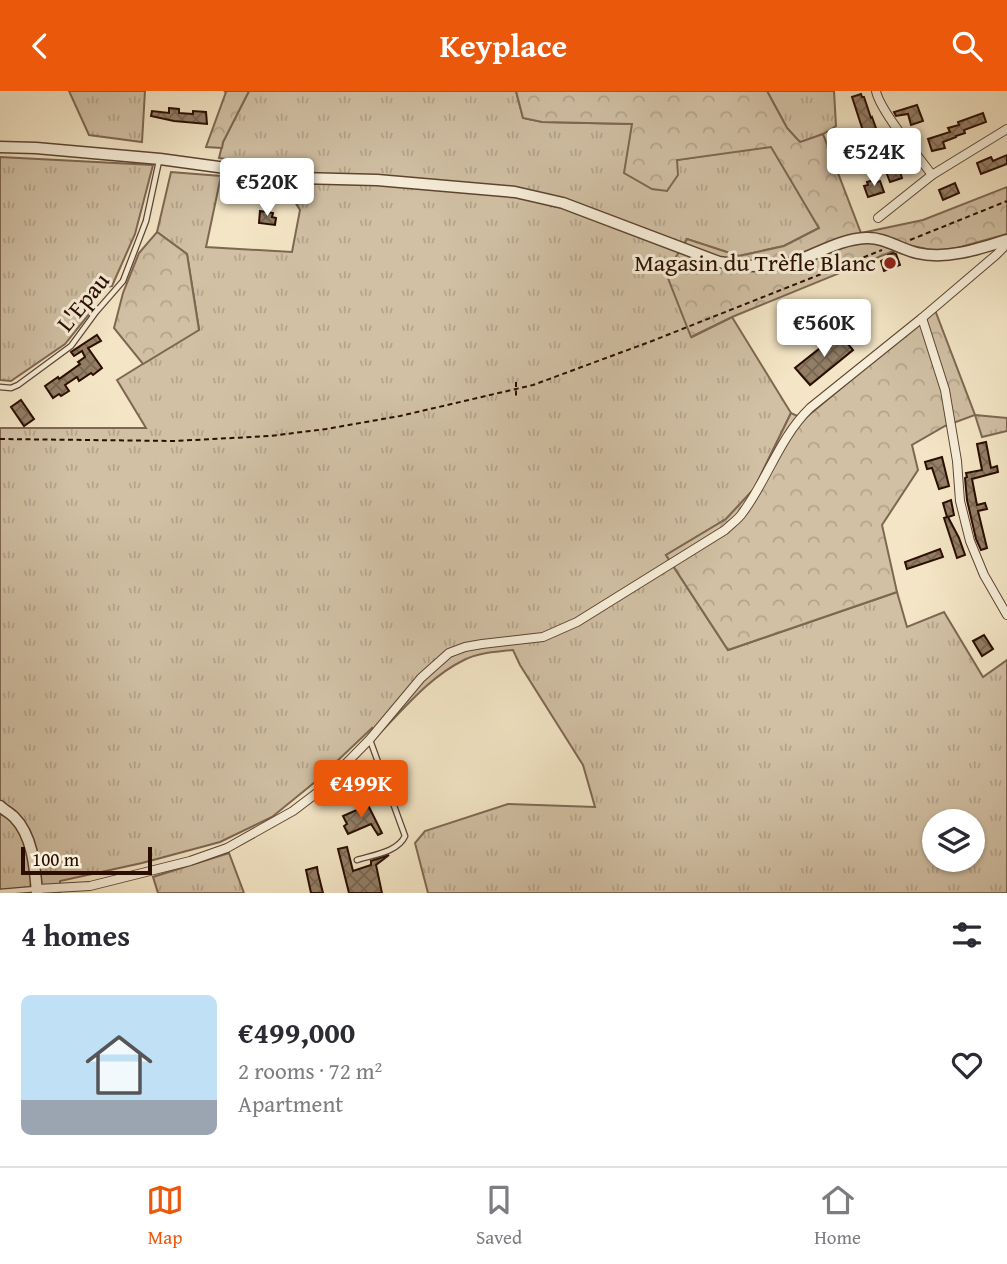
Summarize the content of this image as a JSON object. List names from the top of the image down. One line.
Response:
{"streets":{"lane":["L'Epau"]},"places":["Magasin du Trèfle Blanc"],"scale_bar":"100 m","page":{"header":"Keyplace","price":["€524K","€520K","€560K","€499K"],"scale":"100 m","heading":"4 homes","list":[{"name":"€499,000","note":"2 rooms · 72 m² · Apartment"}],"tabs":["Map","Saved","Home"]}}
